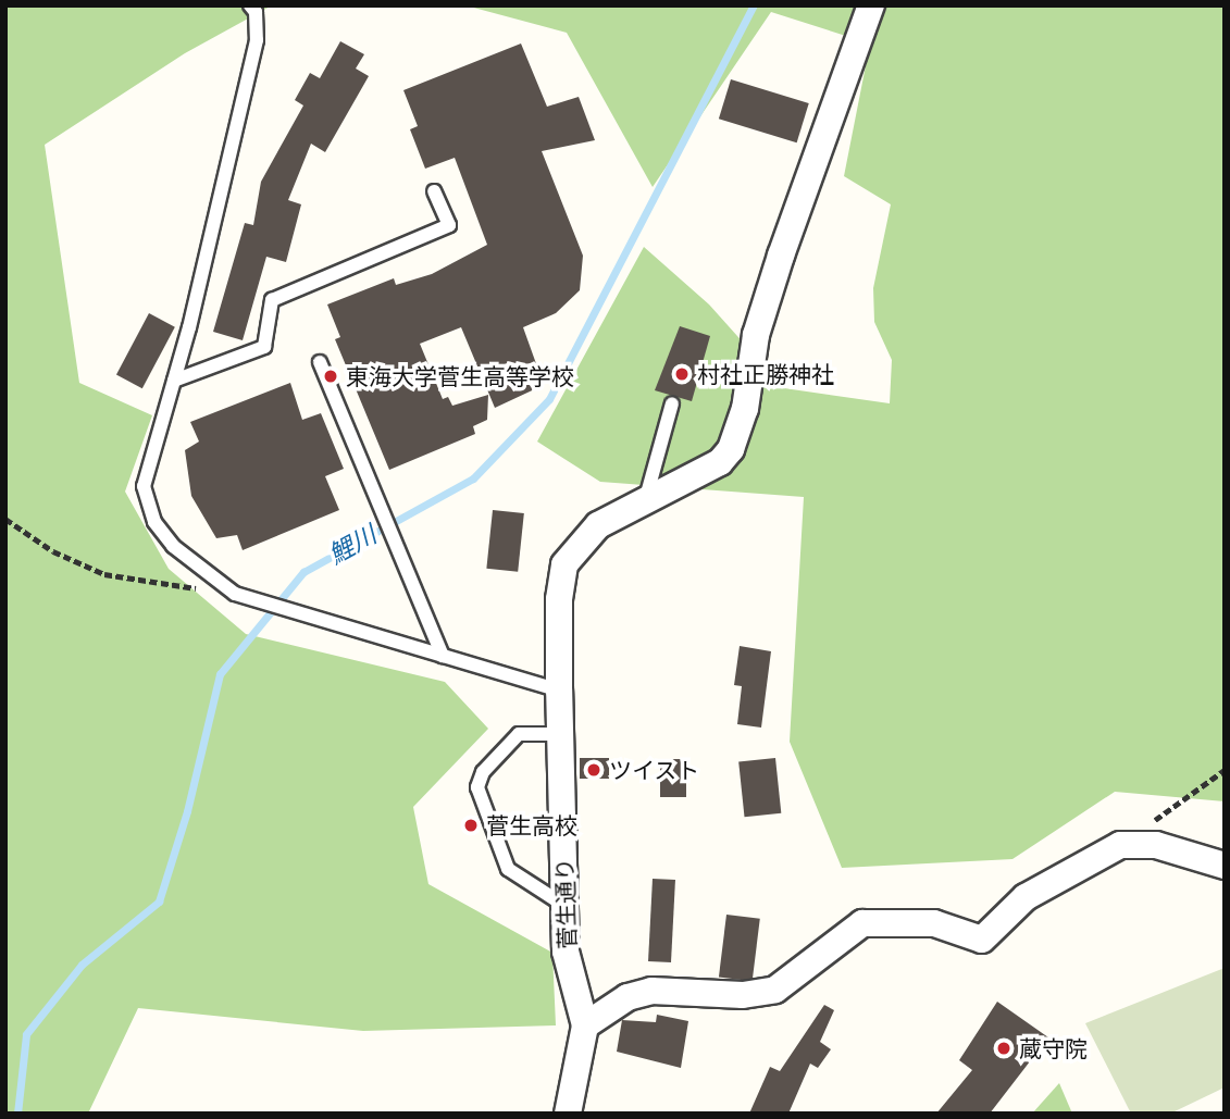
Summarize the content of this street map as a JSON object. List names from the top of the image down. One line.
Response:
{"streets":{"street":["菅生通り"]},"water":["鯉川"],"places":["村社正勝神社","東海大学菅生高等学校","ツイスト","菅生高校","蔵守院"]}
